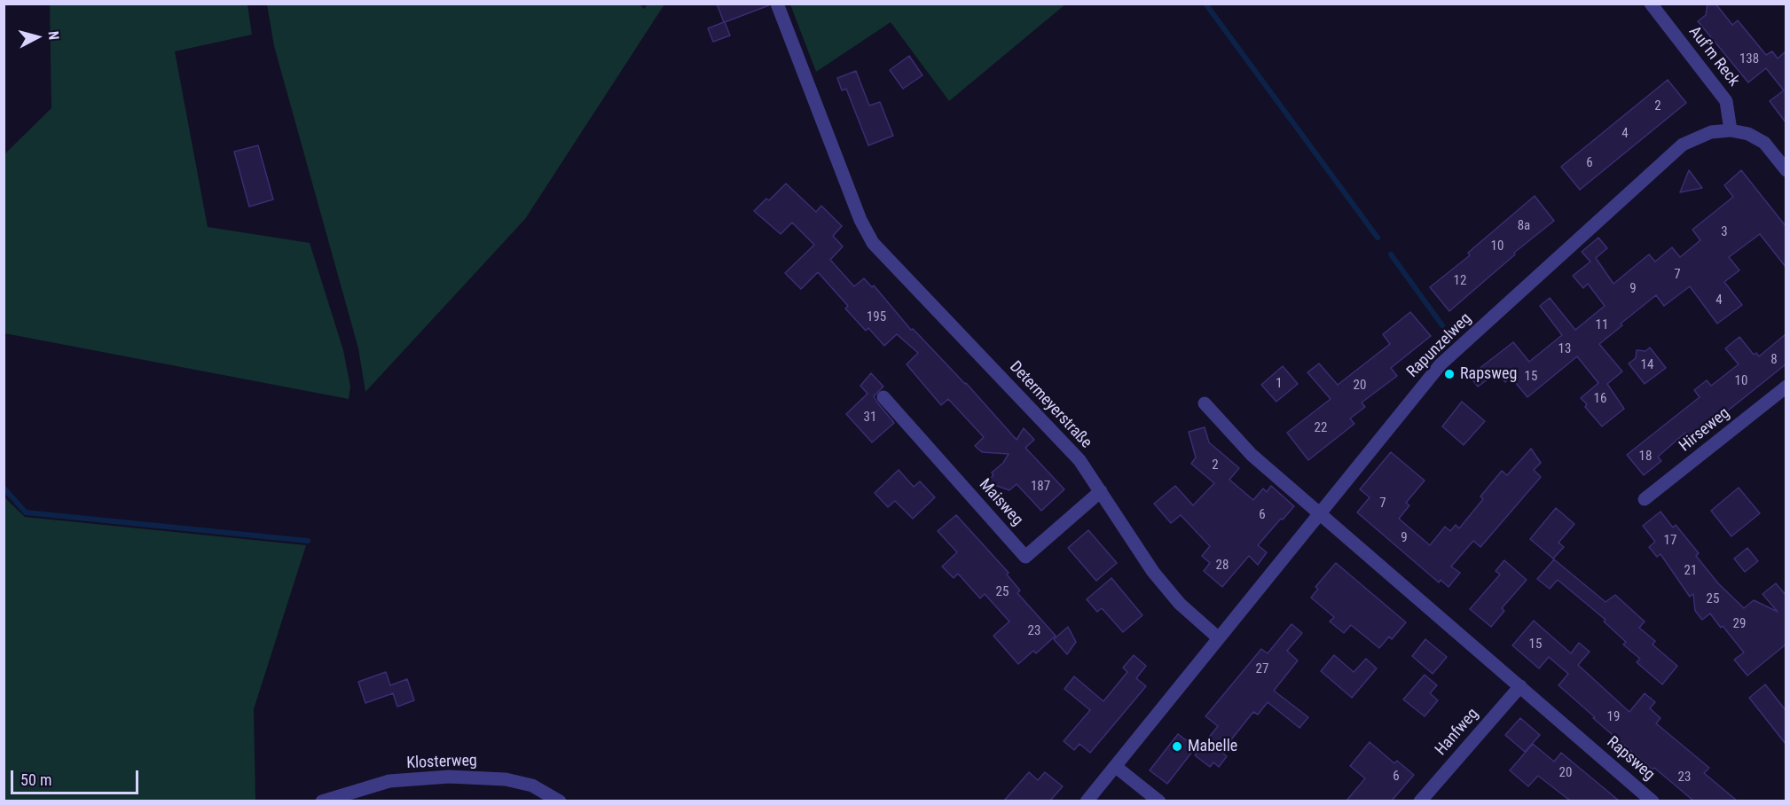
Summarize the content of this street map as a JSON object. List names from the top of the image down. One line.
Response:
{"streets":{"street":["Auf'm Reck","Rapunzelweg","Determeyerstraße","Hirseweg","Maisweg","Hanfweg","Rapsweg","Klosterweg"]},"crossings":[["Auf'm Reck","Rapunzelweg"],["Rapunzelweg","Determeyerstraße"],["Rapunzelweg","Rapsweg"],["Determeyerstraße","Maisweg"],["Hanfweg","Rapsweg"]],"places":["Rapsweg","Mabelle"],"house_numbers":["138","2","4","6","8a","3","10","7","12","9","4","195","11","13","8","14","15","10","1","20","16","31","22","18","2","187","7","6","9","17","28","21","25","25","29","23","15","27","19","20","6","23"],"scale_bar":"50 m","north":"right"}
